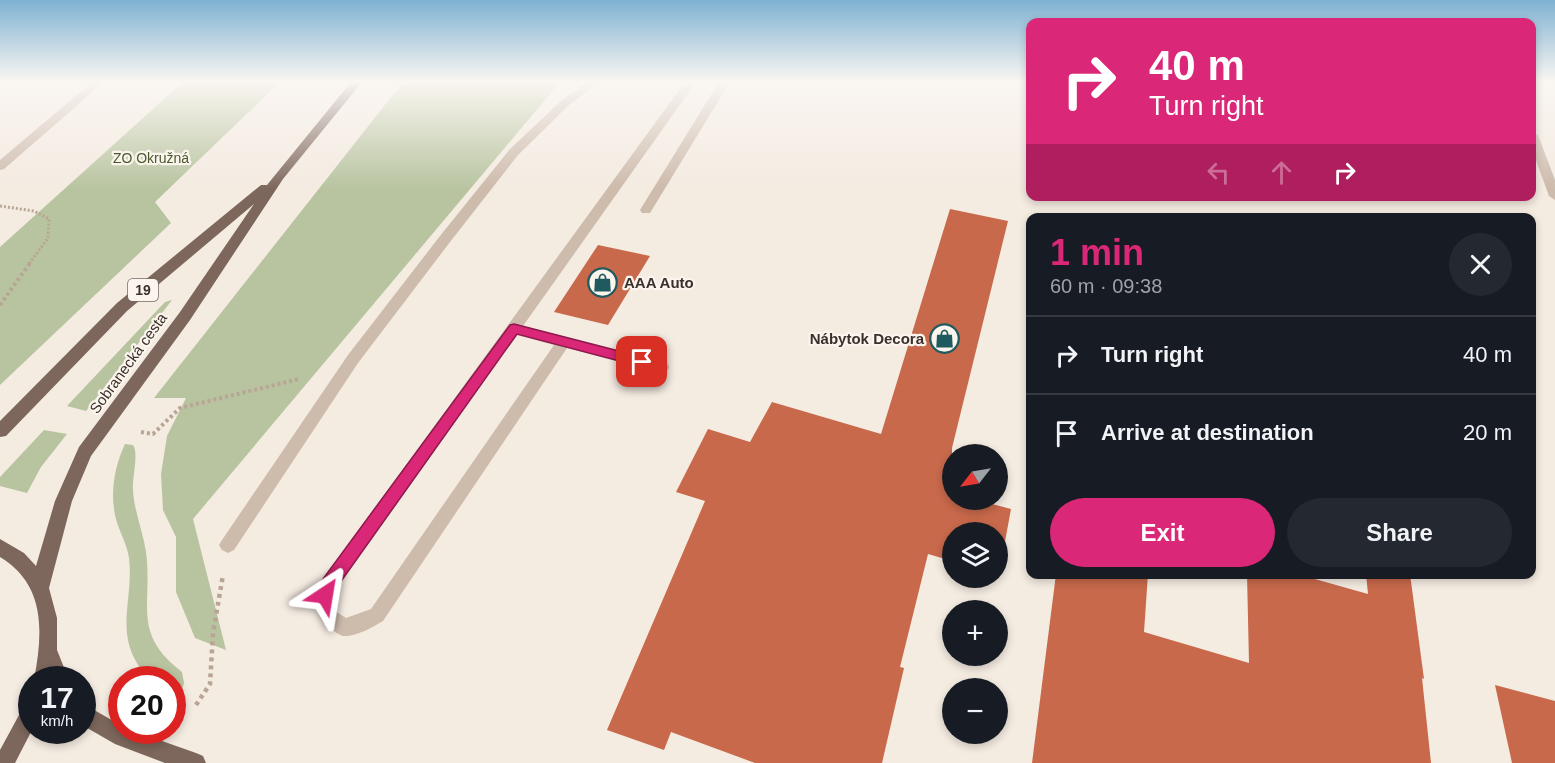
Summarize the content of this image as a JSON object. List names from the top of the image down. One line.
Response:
{"streets":{"main road":["19","Sobranecká cesta"]},"parks":["ZO Okružná"],"places":{"shop":["AAA Auto","Nábytok Decora"]},"north":"bottom left","page":{"turn":["40 m","Turn right"],"heading":["1 min","60 m · 09:38"],"list":[{"name":"Turn right","value":"40 m"},{"name":"Arrive at destination","value":"20 m"}],"map_buttons":["+","−"],"buttons":["Exit","Share"],"speed":"17 km/h","limit":"20"}}
